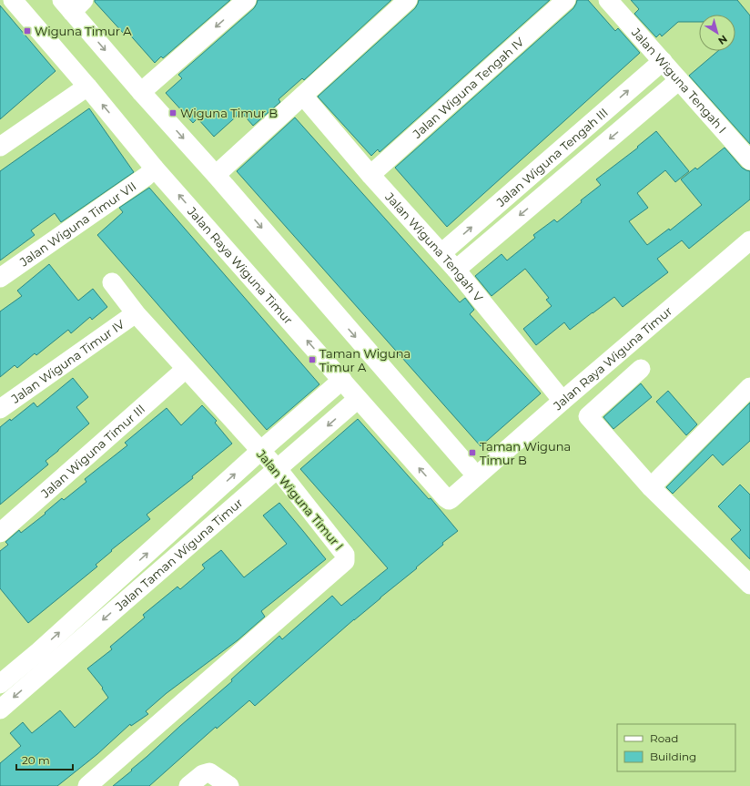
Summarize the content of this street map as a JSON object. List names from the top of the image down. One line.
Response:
{"streets":{"street":["Jalan Wiguna Tengah I","Jalan Wiguna Tengah IV","Jalan Wiguna Tengah III","Jalan Wiguna Timur VII","Jalan Wiguna Tengah V","Jalan Raya Wiguna Timur","Jalan Wiguna Timur IV","Jalan Wiguna Timur III","Jalan Wiguna Timur I","Jalan Taman Wiguna Timur"]},"crossings":[["Jalan Wiguna Tengah I","Jalan Wiguna Tengah III"],["Jalan Wiguna Tengah IV","Jalan Wiguna Tengah V"],["Jalan Wiguna Tengah III","Jalan Wiguna Tengah V"],["Jalan Wiguna Timur VII","Jalan Raya Wiguna Timur"],["Jalan Wiguna Tengah V","Jalan Raya Wiguna Timur"],["Jalan Raya Wiguna Timur","Jalan Taman Wiguna Timur"],["Jalan Wiguna Timur IV","Jalan Wiguna Timur I"],["Jalan Wiguna Timur III","Jalan Wiguna Timur I"],["Jalan Wiguna Timur I","Jalan Taman Wiguna Timur"]],"places":{"transit":["Wiguna Timur A","Wiguna Timur B","Taman Wiguna Timur A","Taman Wiguna Timur B"]},"legend":["Road","Building"],"scale_bar":"20 m","north":"bottom right"}
